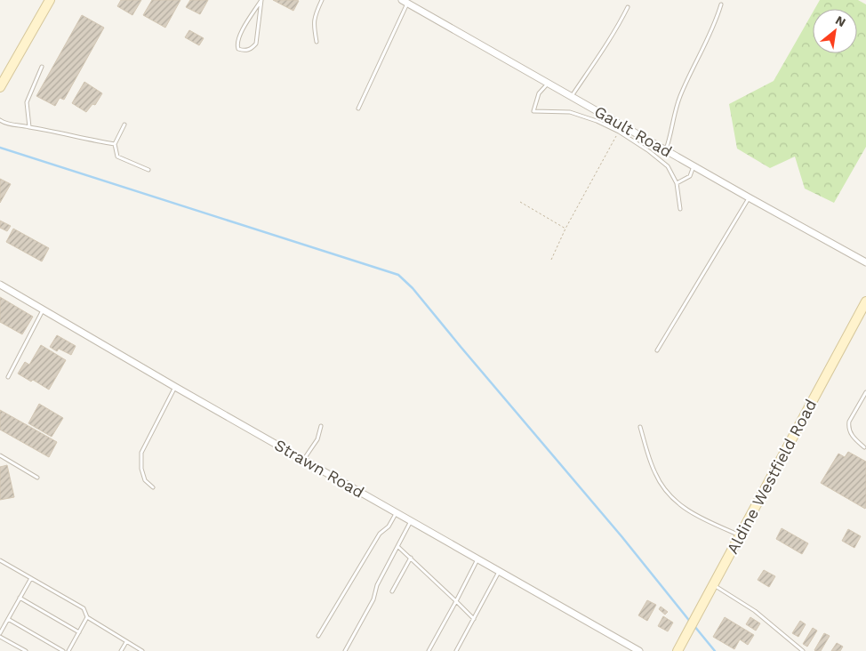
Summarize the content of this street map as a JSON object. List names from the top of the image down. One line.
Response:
{"streets":{"main road":["Aldine Westfield Road"],"street":["Gault Road","Strawn Road"]},"north":"top right"}
